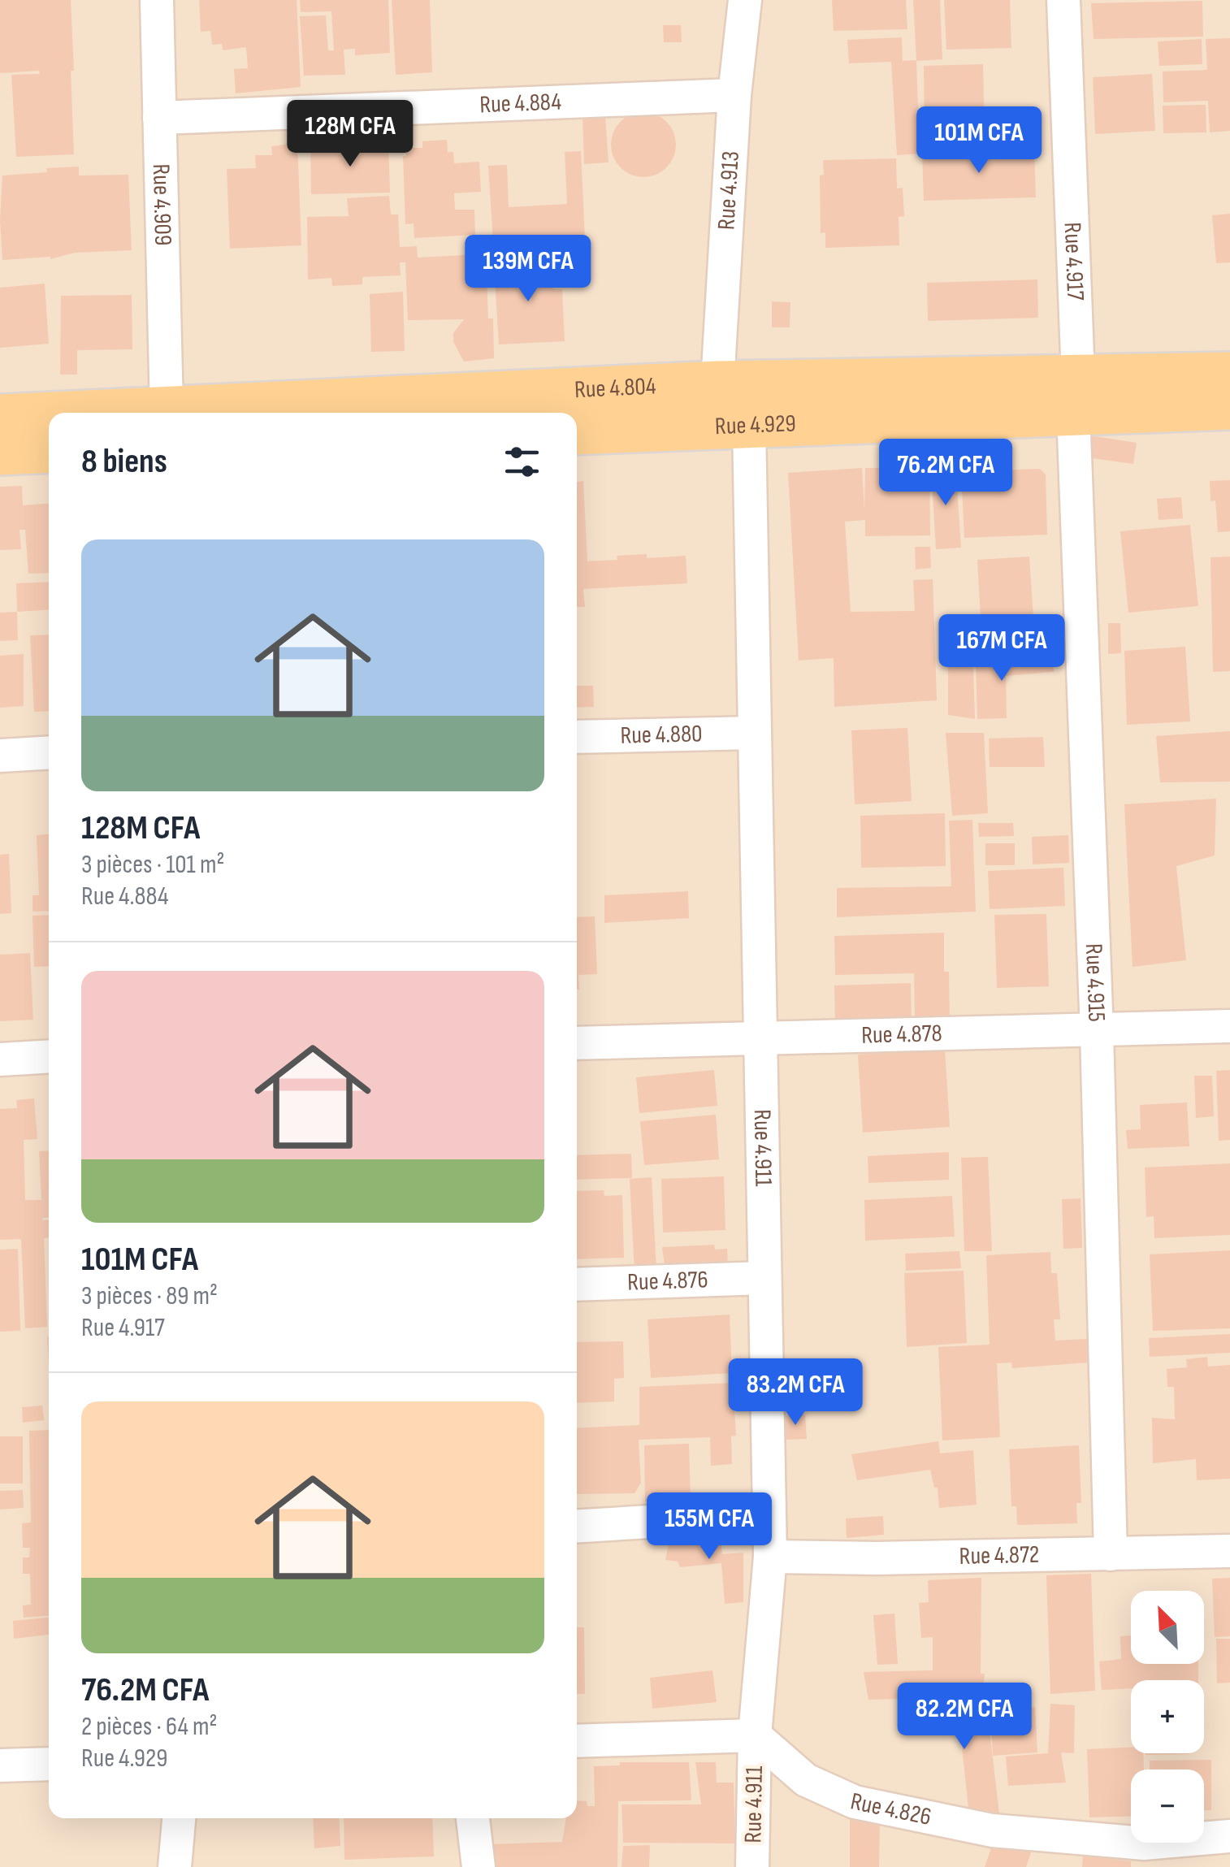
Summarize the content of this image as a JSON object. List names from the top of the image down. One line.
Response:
{"streets":{"main road":["Rue 4.804","Rue 4.929"],"street":["Rue 4.884","Rue 4.913","Rue 4.909","Rue 4.917","Rue 4.880","Rue 4.915","Rue 4.878","Rue 4.911","Rue 4.876","Rue 4.872","Rue 4.826"]},"crossings":[["Rue 4.884","Rue 4.913"],["Rue 4.884","Rue 4.909"],["Rue 4.913","Rue 4.804"],["Rue 4.909","Rue 4.804"],["Rue 4.917","Rue 4.804"],["Rue 4.917","Rue 4.929"],["Rue 4.917","Rue 4.915"],["Rue 4.804","Rue 4.929"],["Rue 4.804","Rue 4.915"],["Rue 4.929","Rue 4.915"],["Rue 4.929","Rue 4.911"],["Rue 4.880","Rue 4.911"],["Rue 4.915","Rue 4.878"],["Rue 4.915","Rue 4.872"],["Rue 4.878","Rue 4.911"],["Rue 4.911","Rue 4.876"],["Rue 4.911","Rue 4.872"],["Rue 4.911","Rue 4.826"]],"north":"top left","page":{"price":["128M CFA","101M CFA","139M CFA","76.2M CFA","167M CFA","83.2M CFA","155M CFA","82.2M CFA"],"heading":"8 biens","list":[{"name":"128M CFA","note":"3 pièces · 101 m² · Rue 4.884"},{"name":"101M CFA","note":"3 pièces · 89 m² · Rue 4.917"},{"name":"76.2M CFA","note":"2 pièces · 64 m² · Rue 4.929"}],"map_buttons":["+","−"]}}
